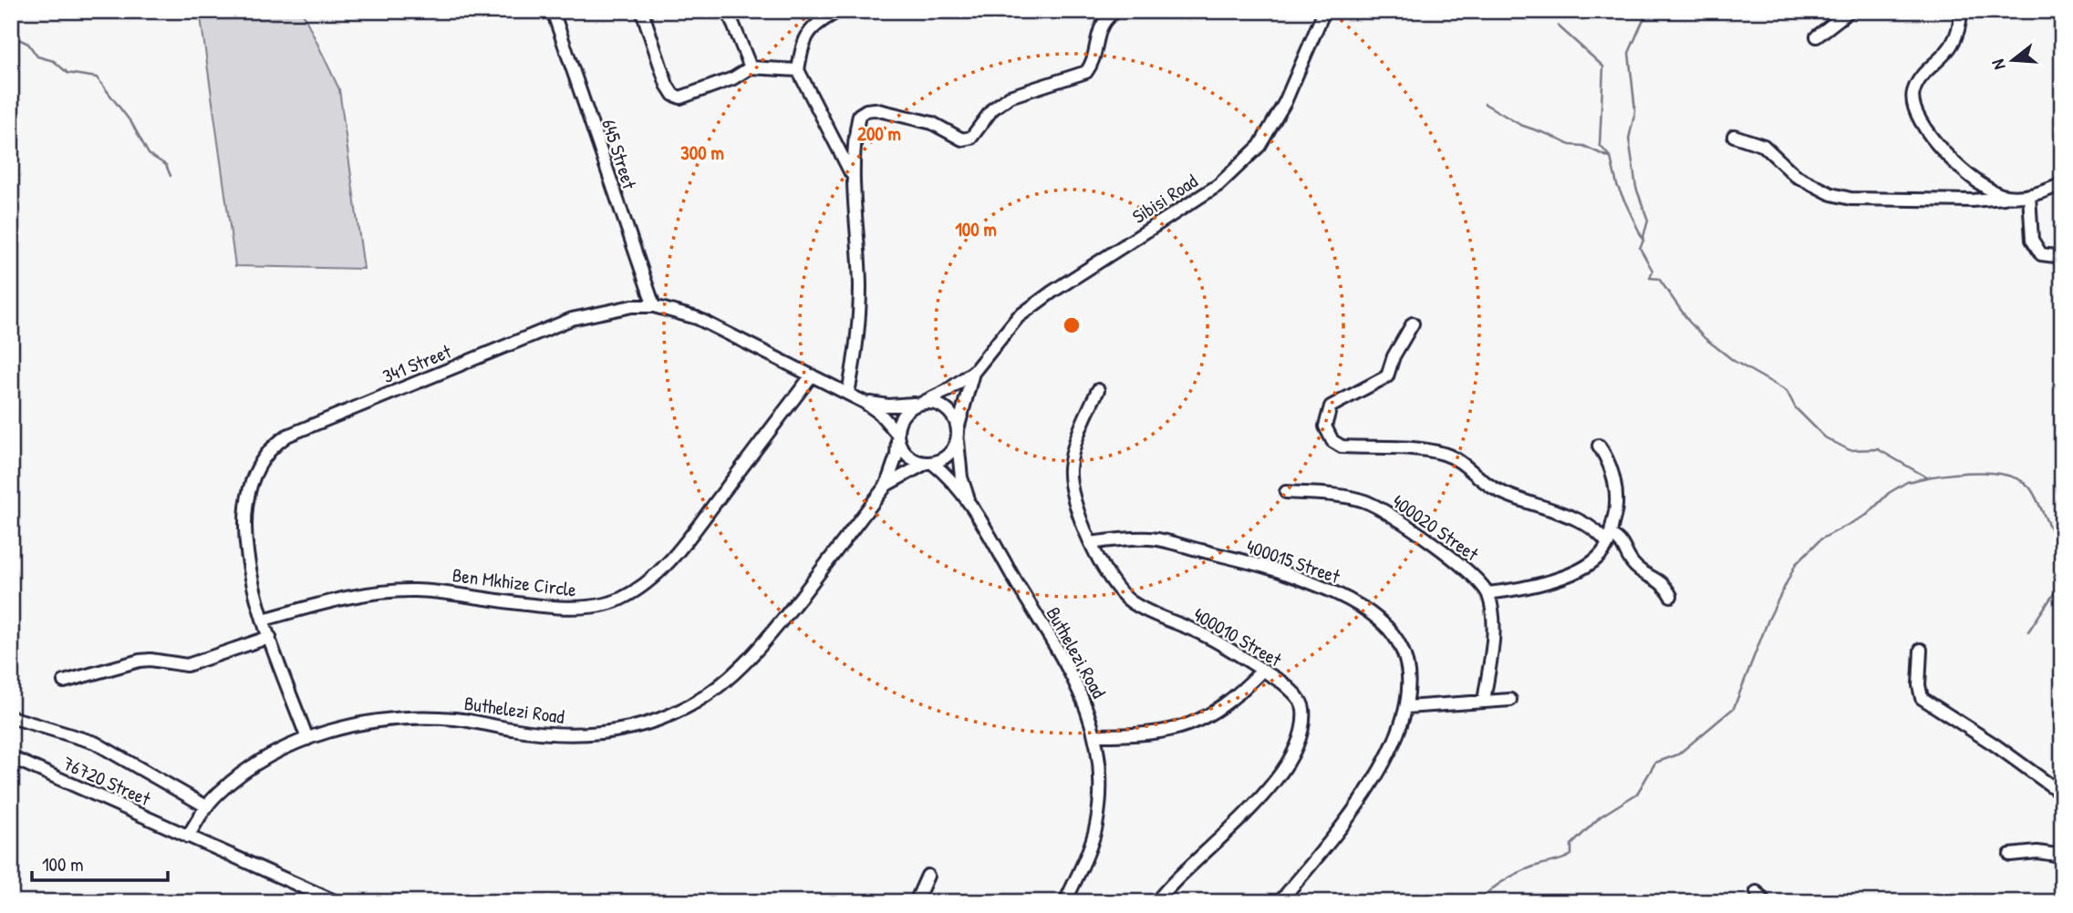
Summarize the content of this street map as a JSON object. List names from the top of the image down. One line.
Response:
{"streets":{"street":["645 Street","Sibisi Road","341 Street","400020 Street","400015 Street","Ben Mkhize Circle","400010 Street","Buthelezi Road","76720 Street"]},"crossings":[["645 Street","341 Street"],["Sibisi Road","341 Street"],["Sibisi Road","Buthelezi Road"],["341 Street","Ben Mkhize Circle"],["341 Street","Buthelezi Road"],["400015 Street","400010 Street"],["Buthelezi Road","76720 Street"]],"scale_bar":"100 m","north":"left","rings":["200 m","300 m","100 m"]}
